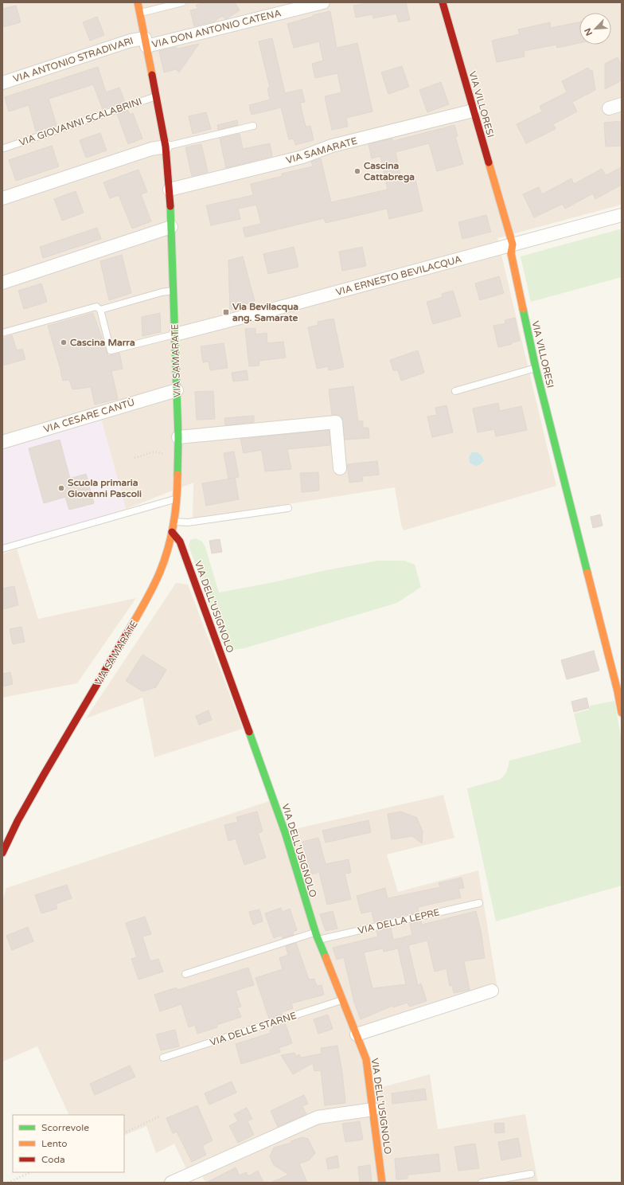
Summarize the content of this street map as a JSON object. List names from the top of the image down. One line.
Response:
{"streets":{"street":["VIA DON ANTONIO CATENA","VIA ANTONIO STRADIVARI","VIA VILLORESI","VIA SAMARATE","VIA ERNESTO BEVILACQUA","VIA CESARE CANTÙ","VIA DELL'USIGNOLO"],"lane":["VIA GIOVANNI SCALABRINI","VIA DELLA LEPRE","VIA DELLE STARNE"]},"crossings":[["VIA DON ANTONIO CATENA","VIA ANTONIO STRADIVARI"],["VIA DON ANTONIO CATENA","VIA SAMARATE"],["VIA ANTONIO STRADIVARI","VIA SAMARATE"],["VIA VILLORESI","VIA SAMARATE"],["VIA VILLORESI","VIA ERNESTO BEVILACQUA"],["VIA GIOVANNI SCALABRINI","VIA SAMARATE"],["VIA SAMARATE","VIA ERNESTO BEVILACQUA"],["VIA SAMARATE","VIA CESARE CANTÙ"],["VIA SAMARATE","VIA DELL'USIGNOLO"],["VIA DELL'USIGNOLO","VIA DELLA LEPRE"],["VIA DELL'USIGNOLO","VIA DELLE STARNE"]],"places":{"other":["Cascina Cattabrega","Cascina Marra","Scuola primaria Giovanni Pascoli"],"transit":["Via Bevilacqua ang. Samarate"]},"legend":["Scorrevole","Lento","Coda"],"north":"bottom left"}
